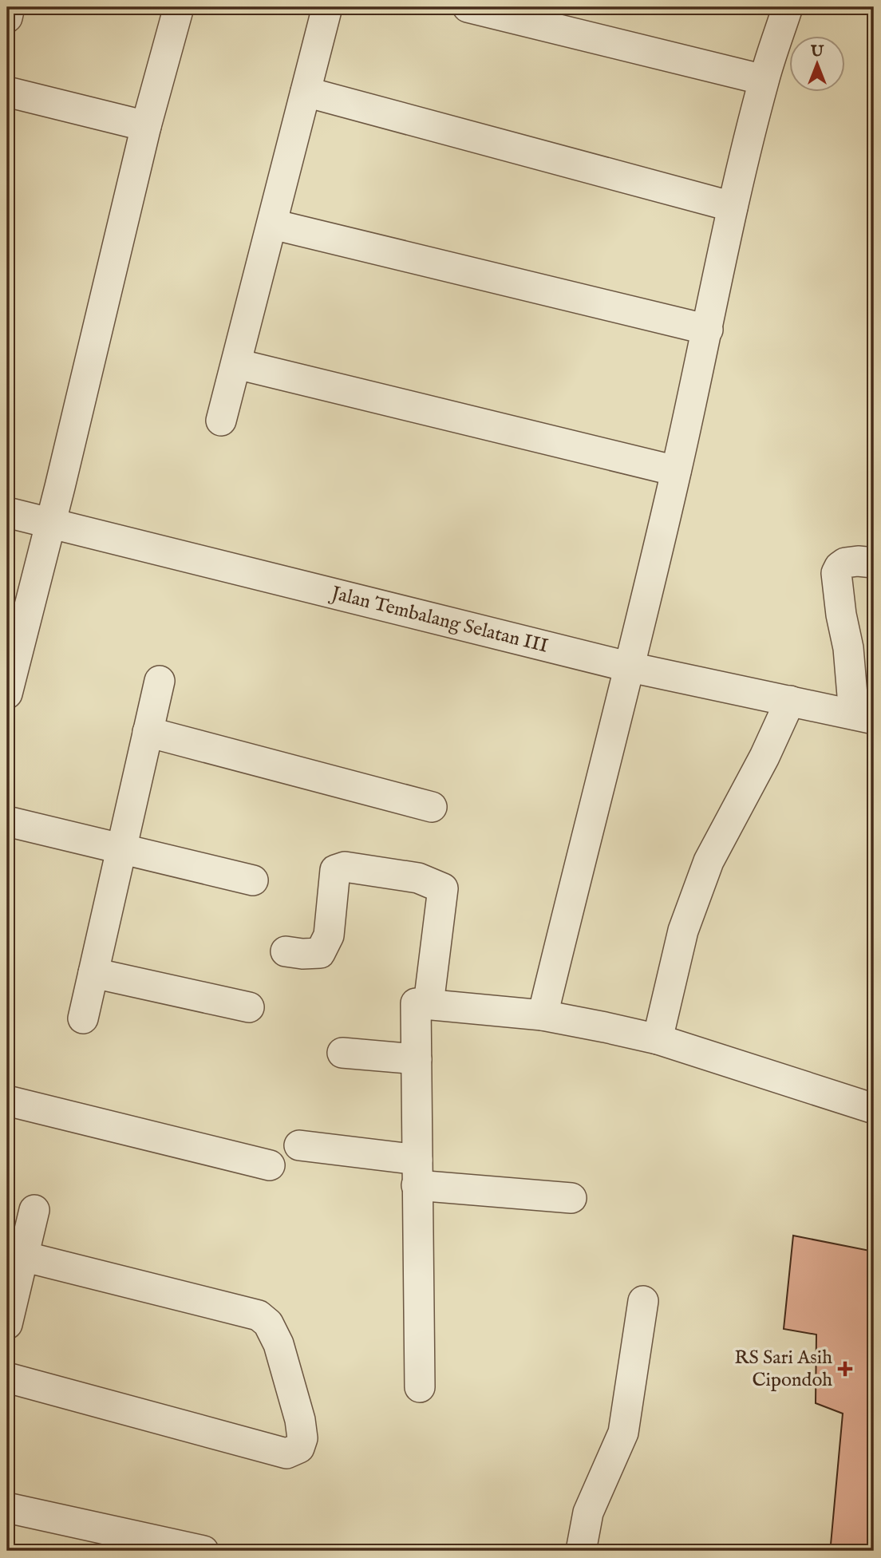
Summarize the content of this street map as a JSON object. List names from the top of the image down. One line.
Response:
{"streets":{"street":["Jalan Tembalang Selatan III"]},"places":{"health":["RS Sari Asih Cipondoh"]},"north":"top"}
